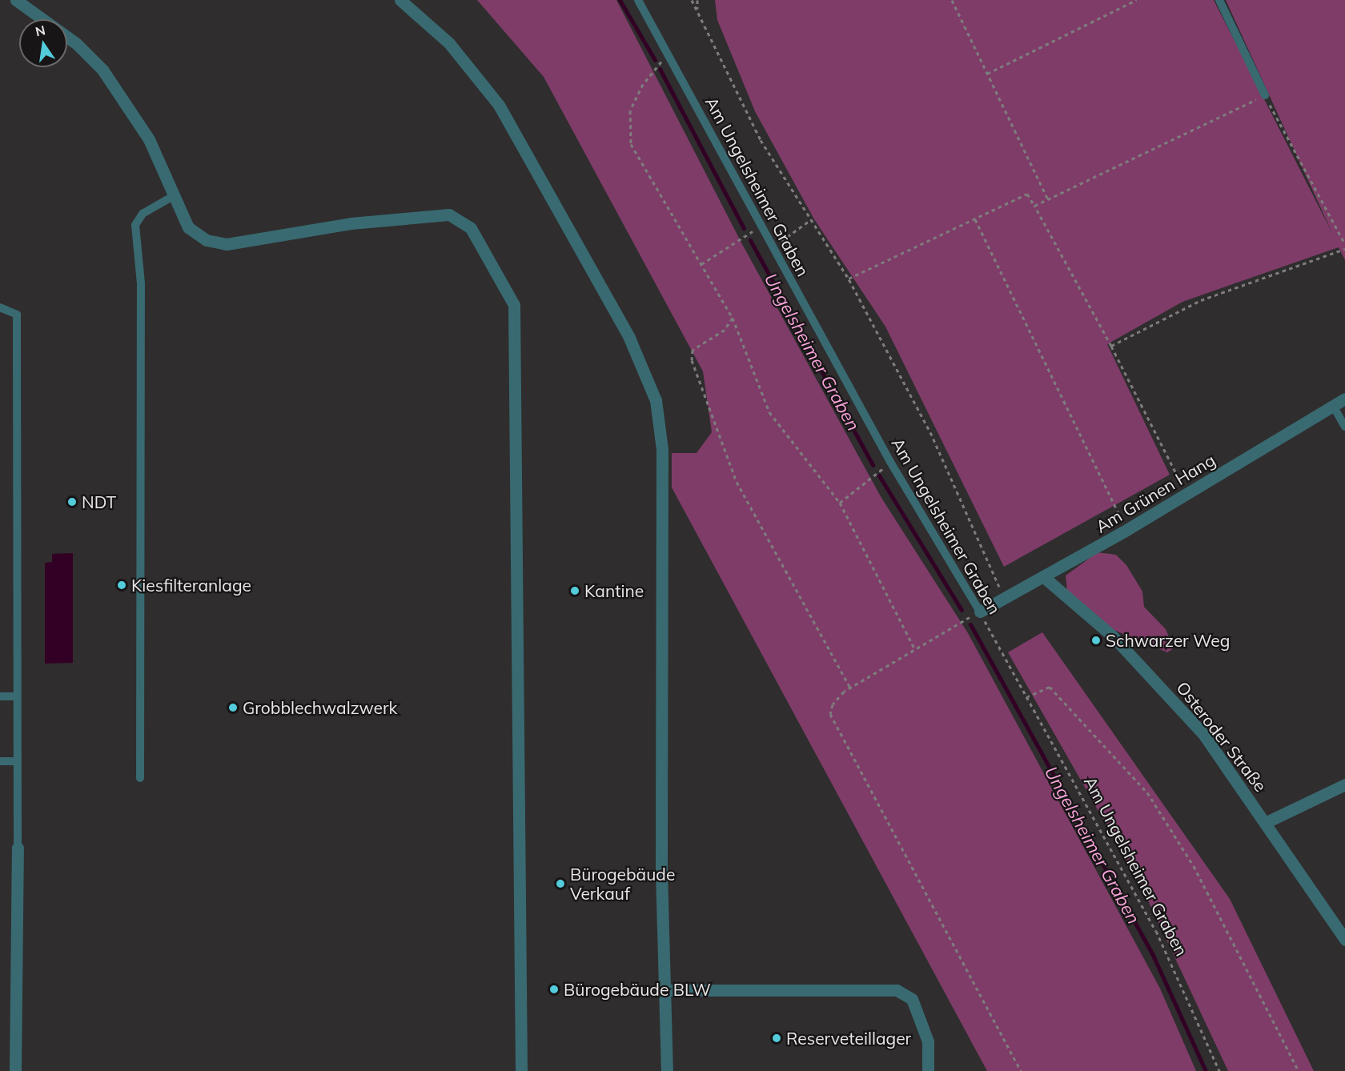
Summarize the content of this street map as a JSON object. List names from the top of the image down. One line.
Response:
{"streets":{"street":["Am Grünen Hang","Osteroder Straße"],"lane":["Am Ungelsheimer Graben"]},"crossings":[["Am Ungelsheimer Graben","Am Grünen Hang"],["Am Grünen Hang","Osteroder Straße"]],"water":["Ungelsheimer Graben"],"places":["NDT","Kiesfilteranlage","Kantine","Schwarzer Weg","Grobblechwalzwerk","Bürogebäude Verkauf","Bürogebäude BLW","Reserveteillager"],"north":"top"}
